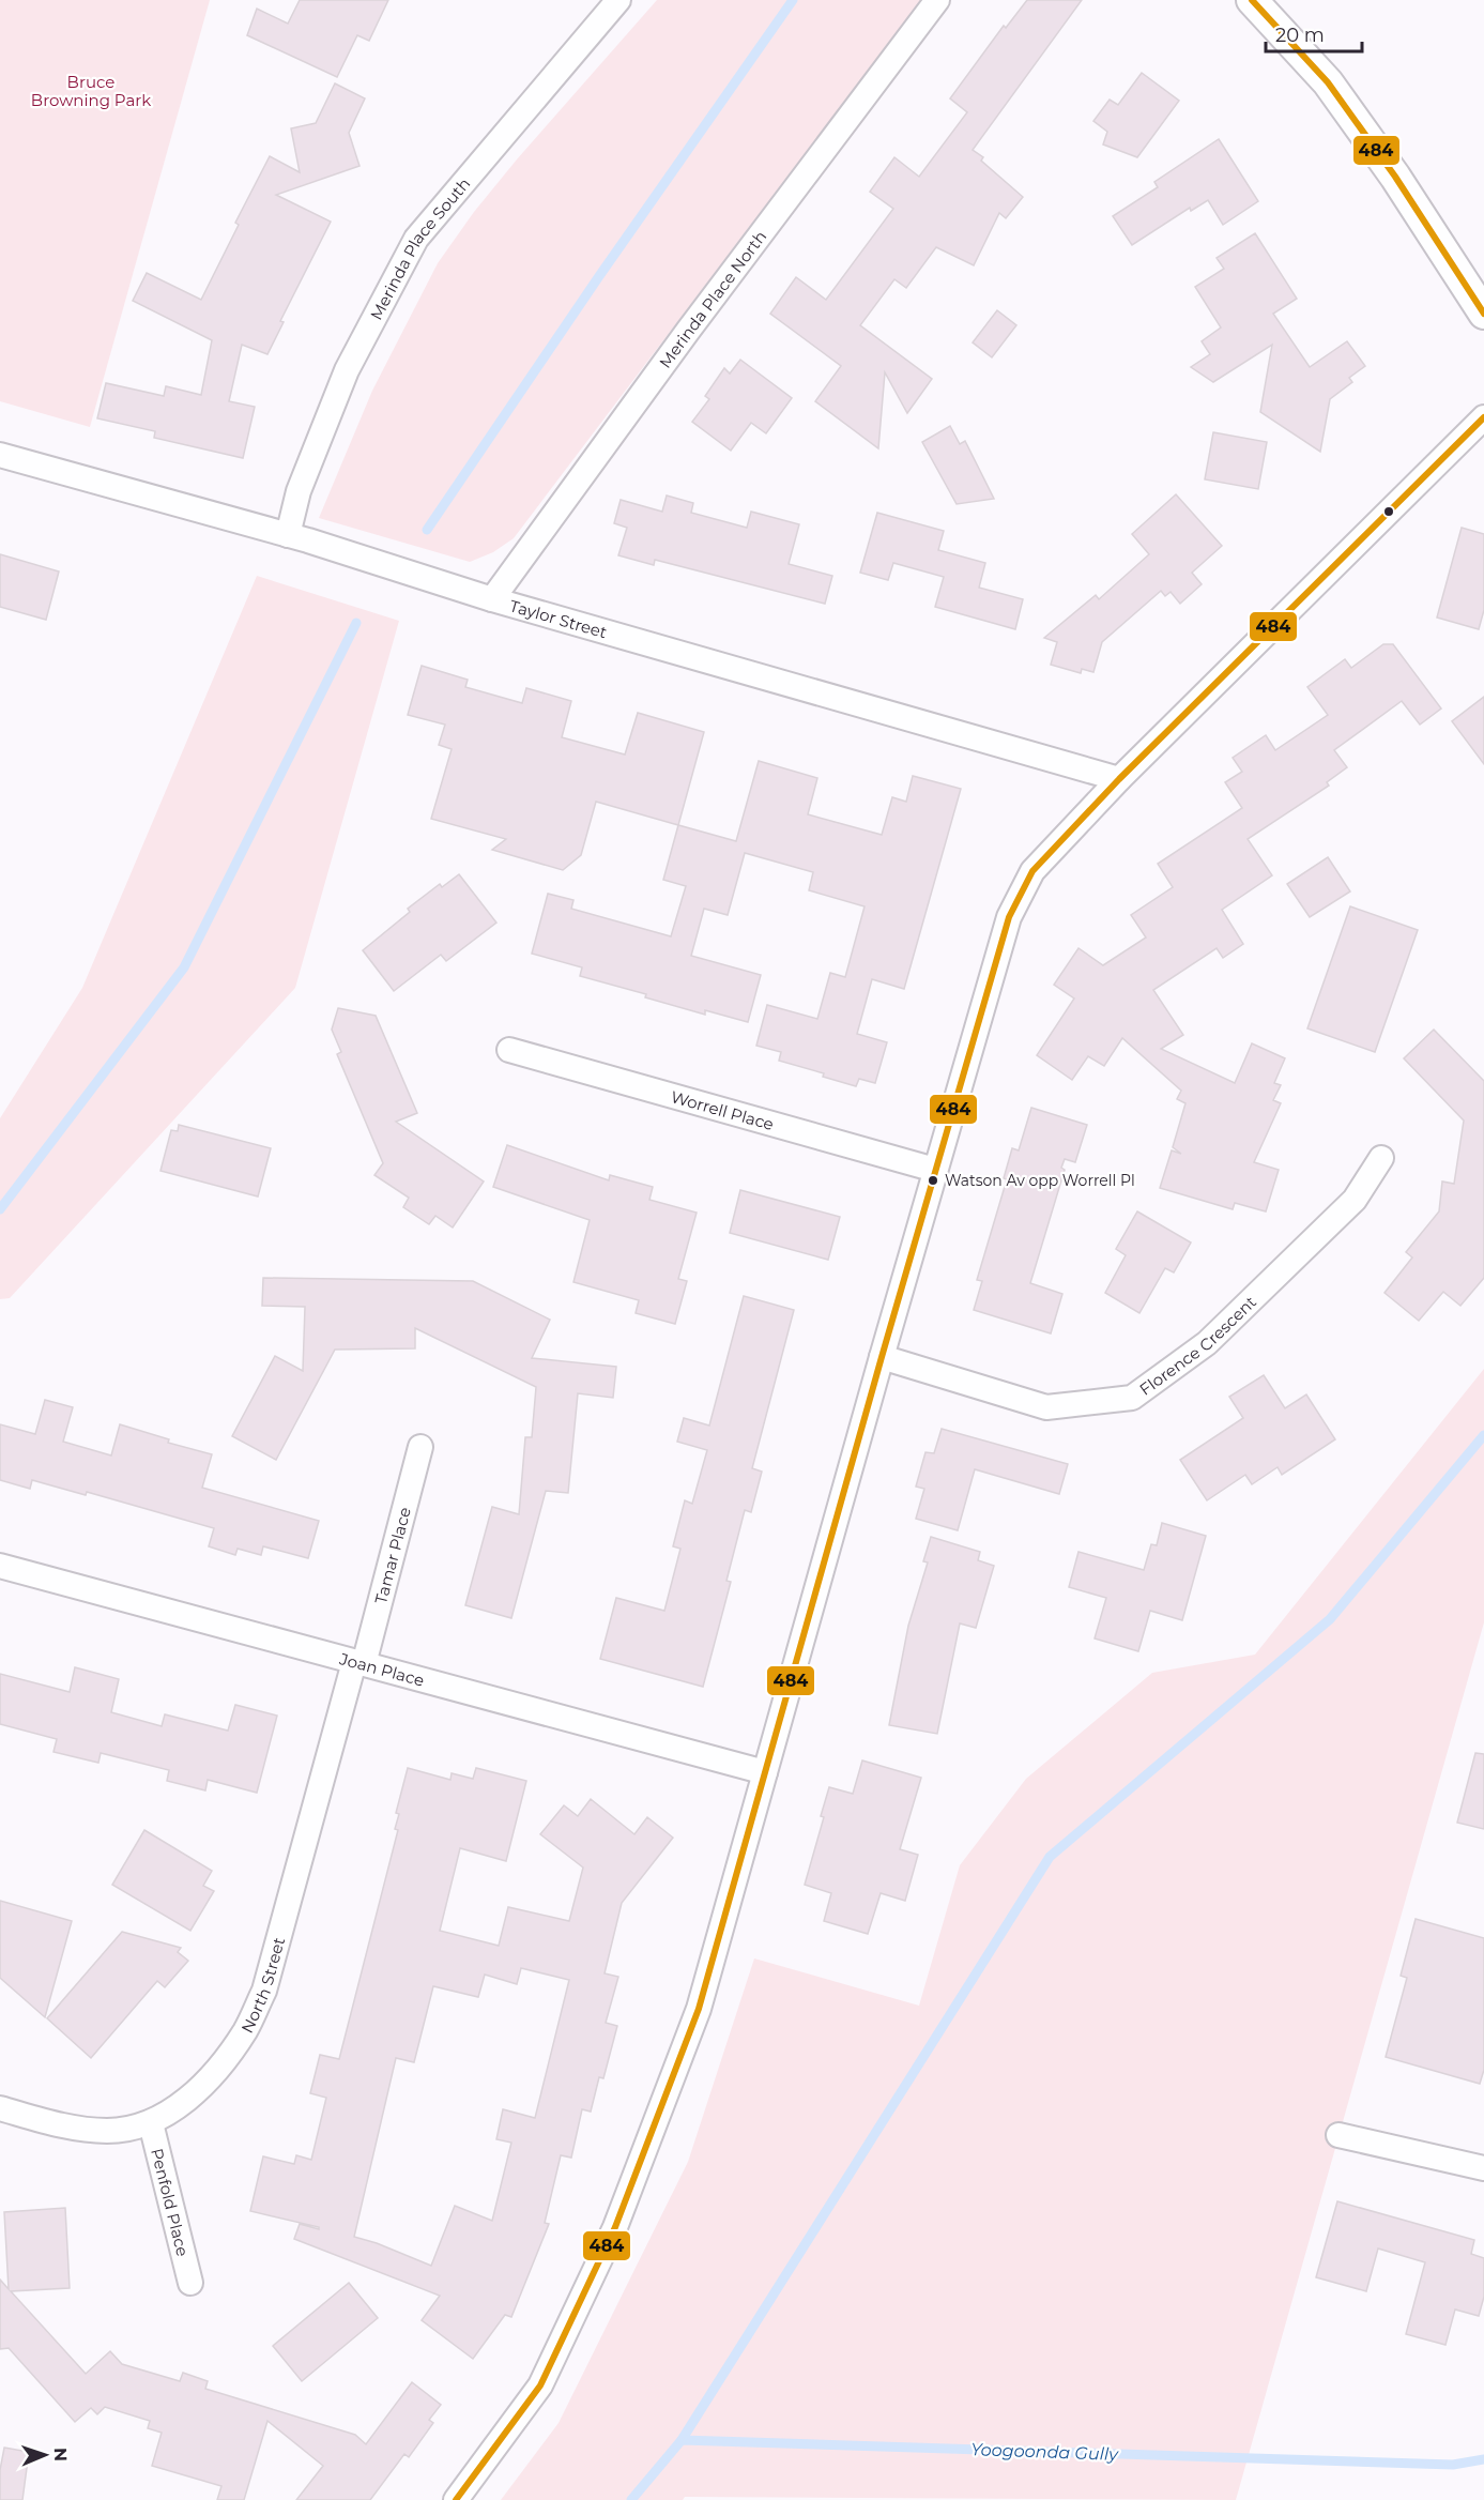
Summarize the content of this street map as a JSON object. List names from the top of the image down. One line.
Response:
{"streets":{"street":["Merinda Place South","Merinda Place North","Taylor Street","Worrell Place","Florence Crescent","Tamar Place","Joan Place","North Street","Penfold Place"]},"crossings":[["Merinda Place South","Taylor Street"],["Merinda Place North","Taylor Street"],["Tamar Place","Joan Place"],["Tamar Place","North Street"],["Joan Place","North Street"],["North Street","Penfold Place"]],"water":["Yoogoonda Gully"],"parks":["Bruce Browning Park"],"places":["Watson Av opp Worrell Pl"],"lines":["transit line 484"],"scale_bar":"20 m","north":"right"}
